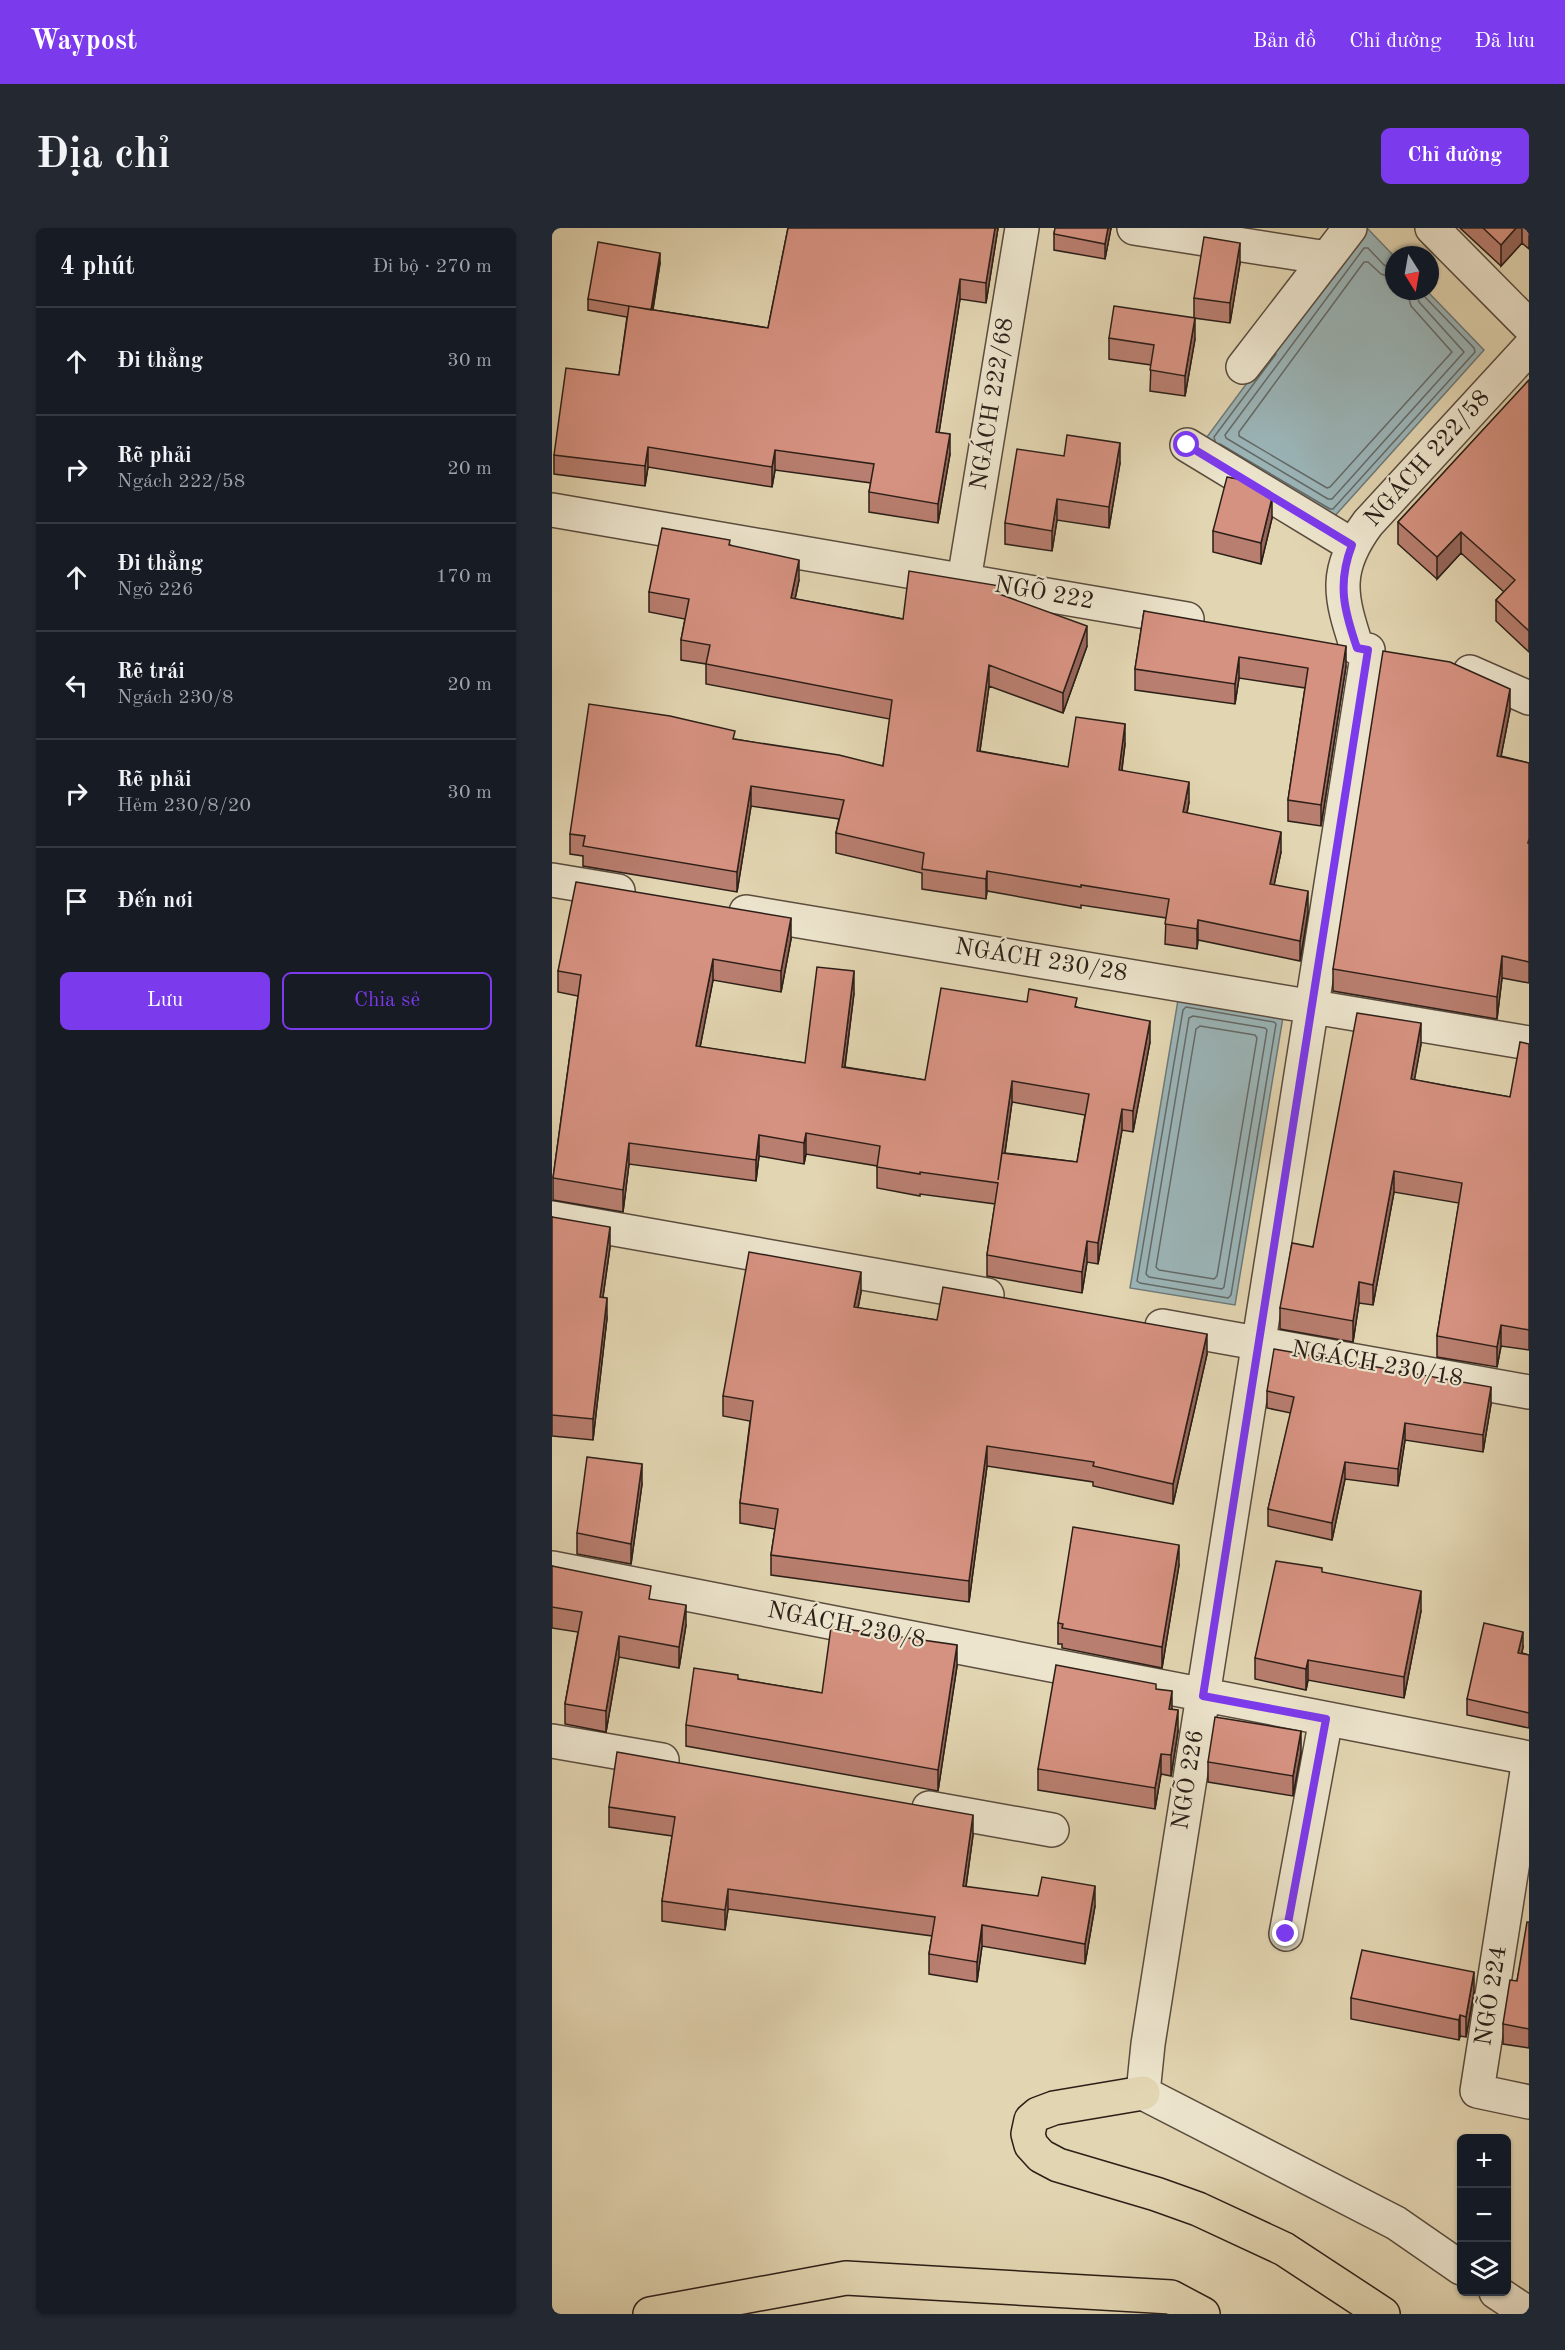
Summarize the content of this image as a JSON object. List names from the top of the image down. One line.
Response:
{"streets":{"street":["NGÁCH 222/68","NGÁCH 222/58","NGÕ 222","NGÁCH 230/28","NGÁCH 230/18","NGÁCH 230/8","NGÕ 226","NGÕ 224"]},"crossings":[["NGÁCH 222/68","NGÕ 222"],["NGÁCH 222/58","NGÕ 226"],["NGÁCH 230/28","NGÕ 226"],["NGÁCH 230/18","NGÕ 226"],["NGÁCH 230/8","NGÕ 226"],["NGÁCH 230/8","NGÕ 224"]],"north":"bottom","page":{"header":"Waypost","nav":["Bản đồ","Chỉ đường","Đã lưu"],"buttons":["Chỉ đường",["Lưu","Chia sẻ"]],"title":"Địa chỉ","heading":["4 phút","Đi bộ · 270 m"],"list":[["Đi thẳng","30 m"],["Rẽ phải","Ngách 222/58","20 m"],["Đi thẳng","Ngõ 226","170 m"],["Rẽ trái","Ngách 230/8","20 m"],["Rẽ phải","Hẻm 230/8/20","30 m"],"Đến nơi"],"map_buttons":["+","−"]}}
